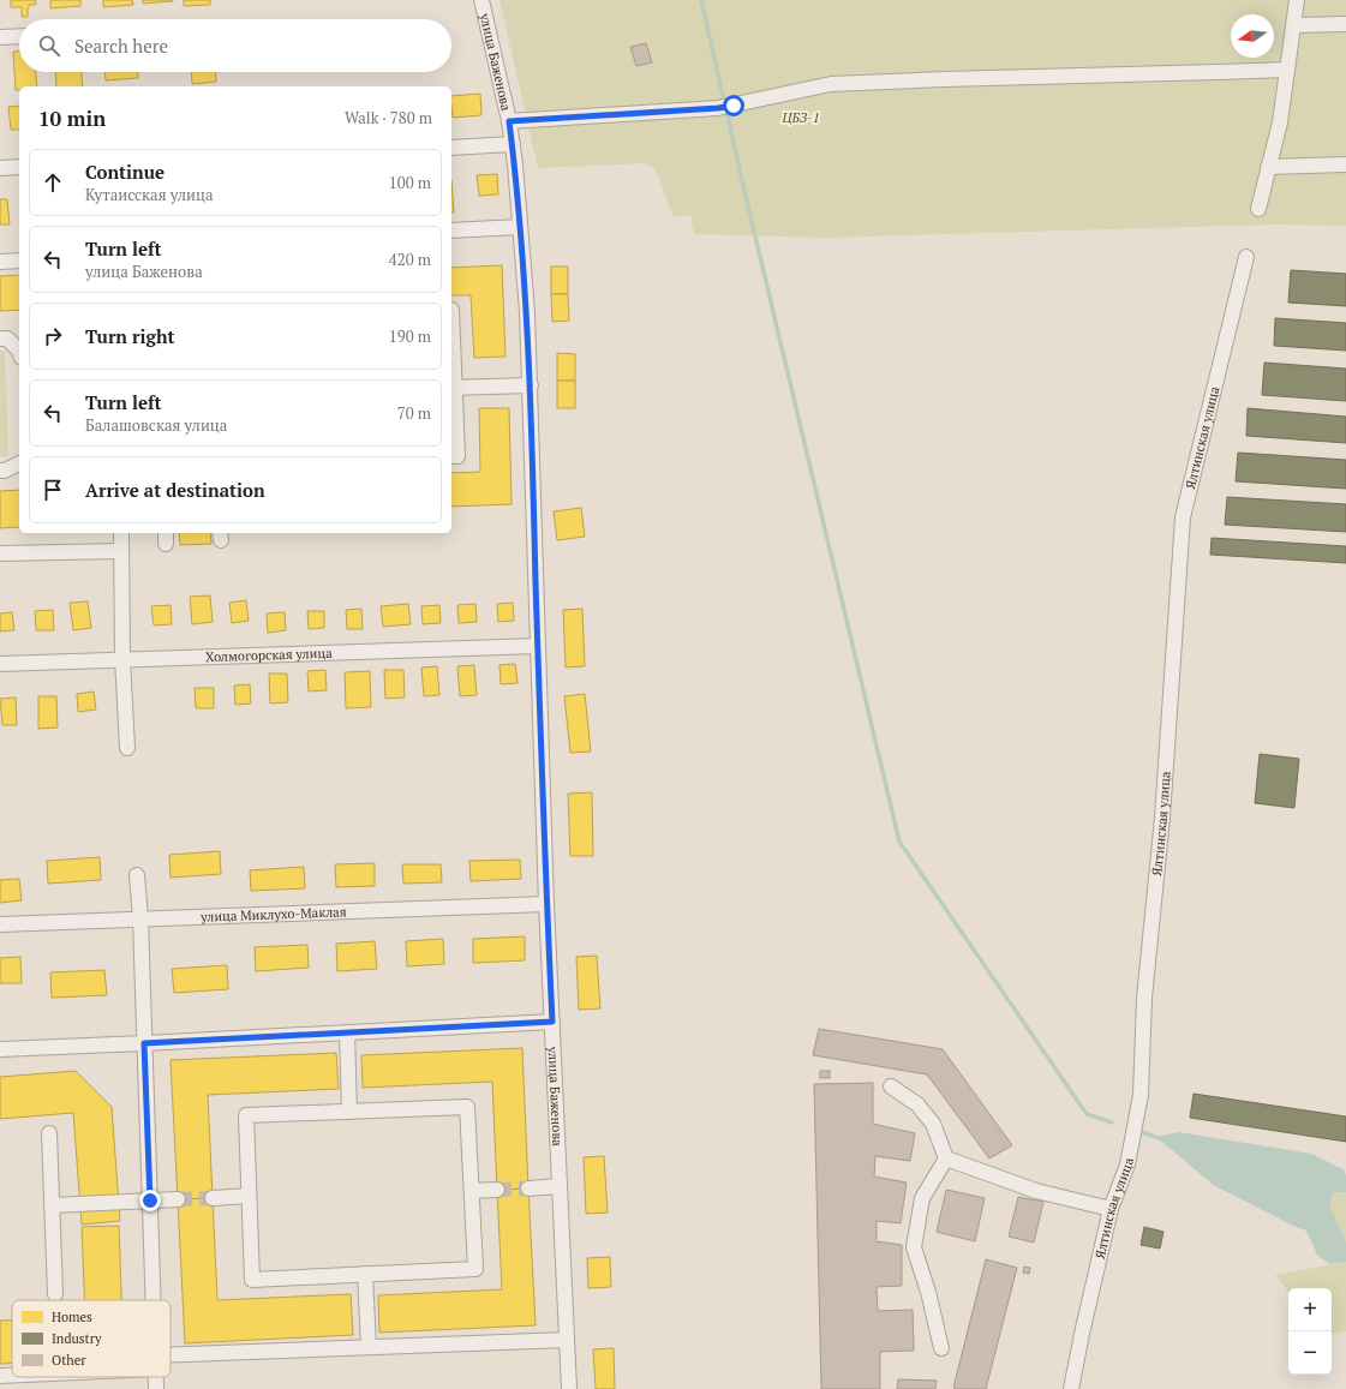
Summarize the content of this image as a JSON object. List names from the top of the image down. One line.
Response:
{"streets":{"street":["улица Баженова","Ялтинская улица","Холмогорская улица","улица Миклухо-Маклая"]},"crossings":[["улица Баженова","Холмогорская улица"],["улица Баженова","улица Миклухо-Маклая"]],"parks":["ЦБЗ-1"],"legend":["Homes","Industry","Other"],"north":"left","page":{"search":"Search here","heading":["10 min","Walk · 780 m"],"list":[["Continue","Кутаисская улица","100 m"],["Turn left","улица Баженова","420 m"],["Turn right","190 m"],["Turn left","Балашовская улица","70 m"],"Arrive at destination"],"map_buttons":["+","−"]}}
